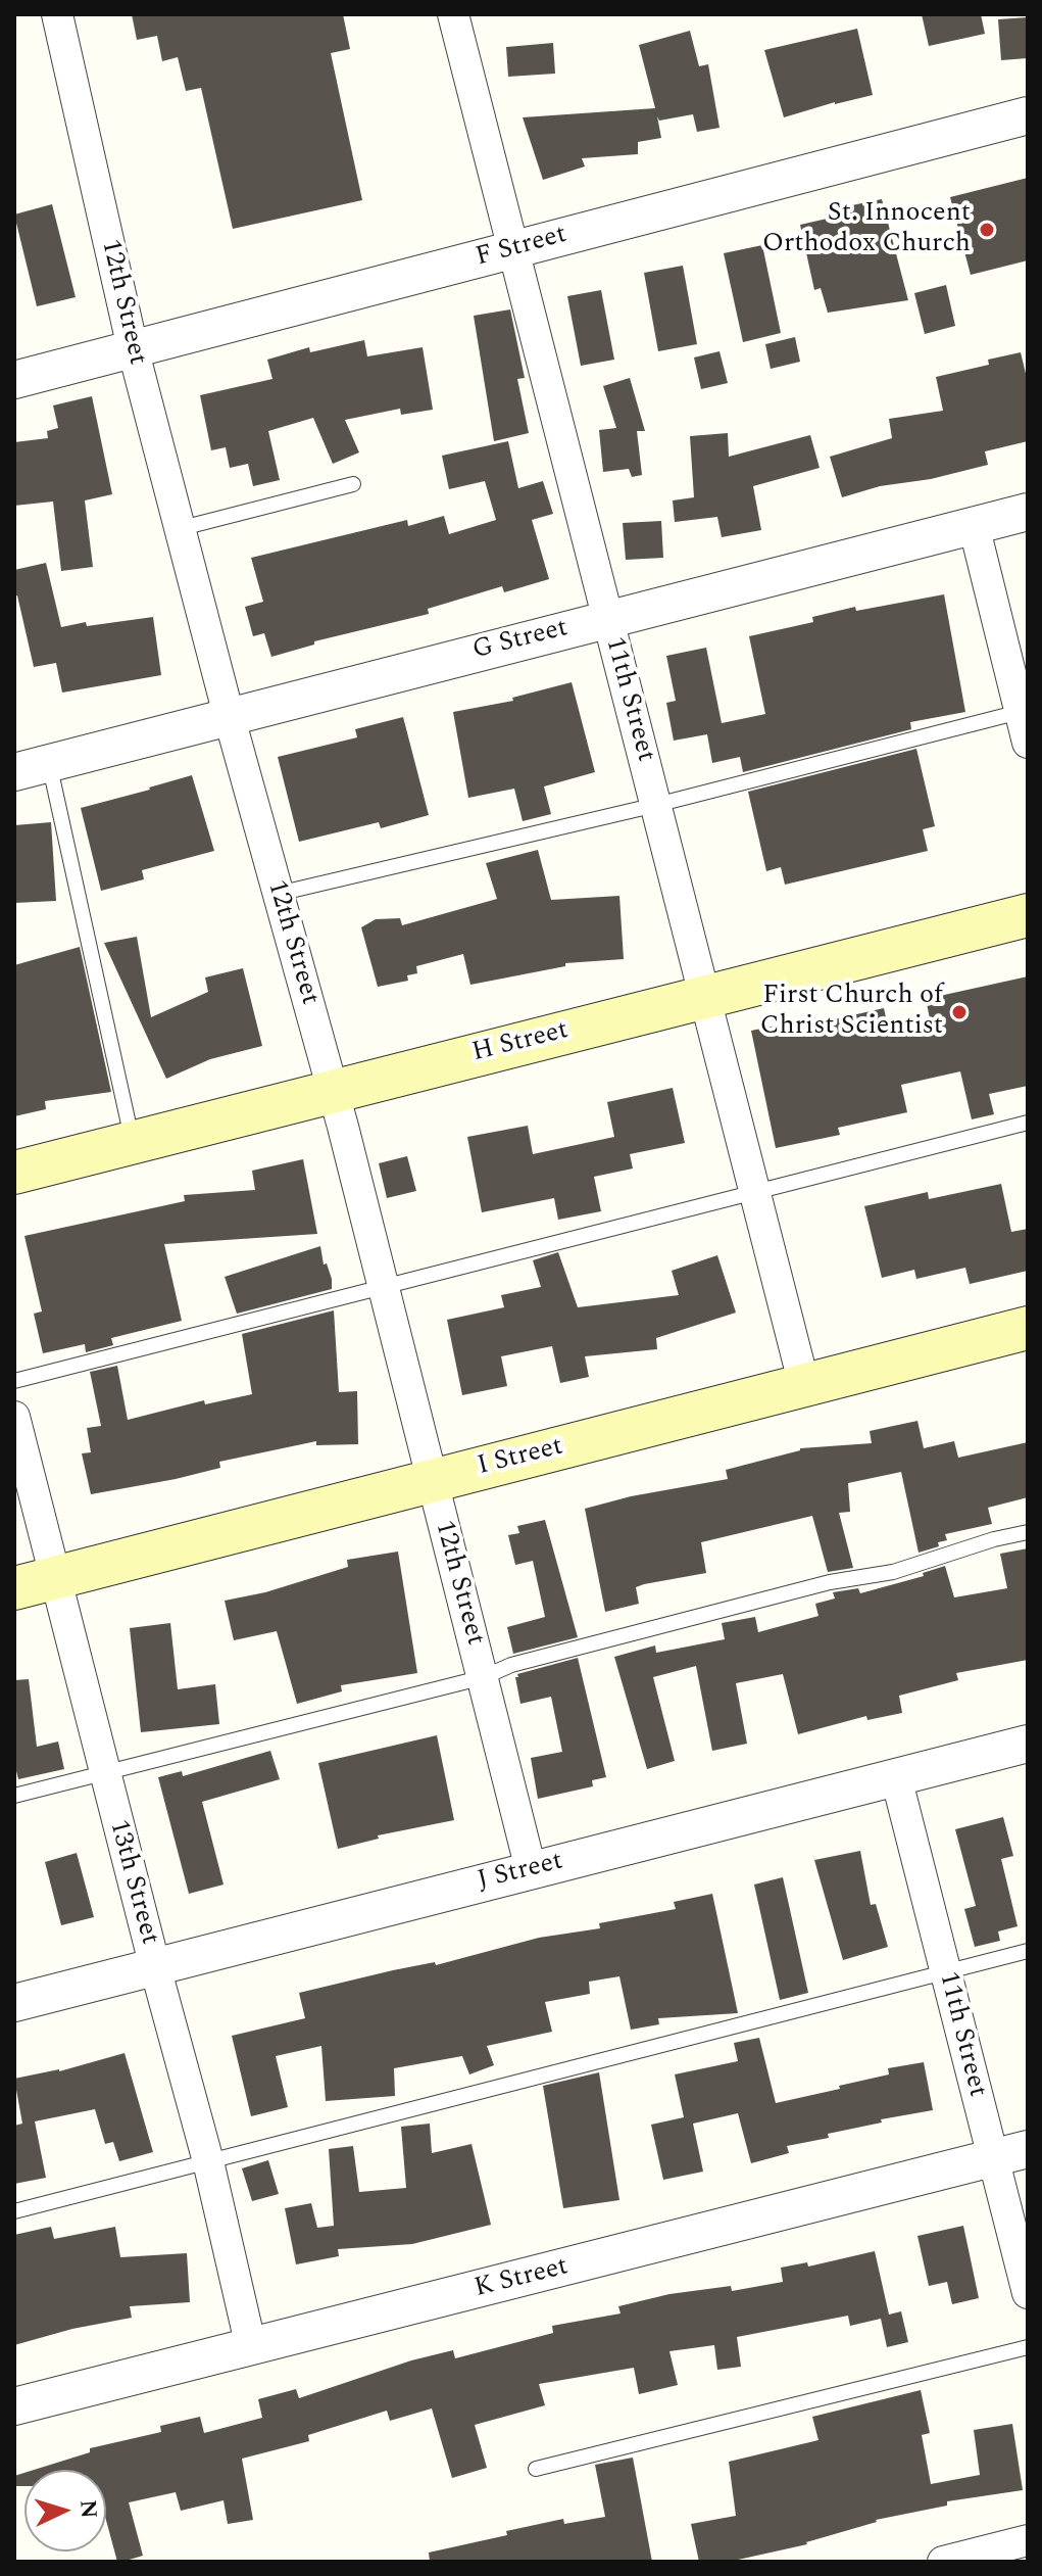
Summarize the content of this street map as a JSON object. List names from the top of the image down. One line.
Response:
{"streets":{"main road":["H Street","I Street"],"street":["F Street","12th Street","G Street","11th Street","J Street","13th Street","K Street"]},"crossings":[["F Street","12th Street"],["F Street","11th Street"],["12th Street","G Street"],["12th Street","H Street"],["12th Street","I Street"],["12th Street","J Street"],["G Street","11th Street"],["11th Street","H Street"],["11th Street","I Street"],["11th Street","J Street"],["11th Street","K Street"],["I Street","13th Street"],["J Street","13th Street"],["13th Street","K Street"]],"places":["St. Innocent Orthodox Church","First Church of Christ Scientist"],"north":"right"}
